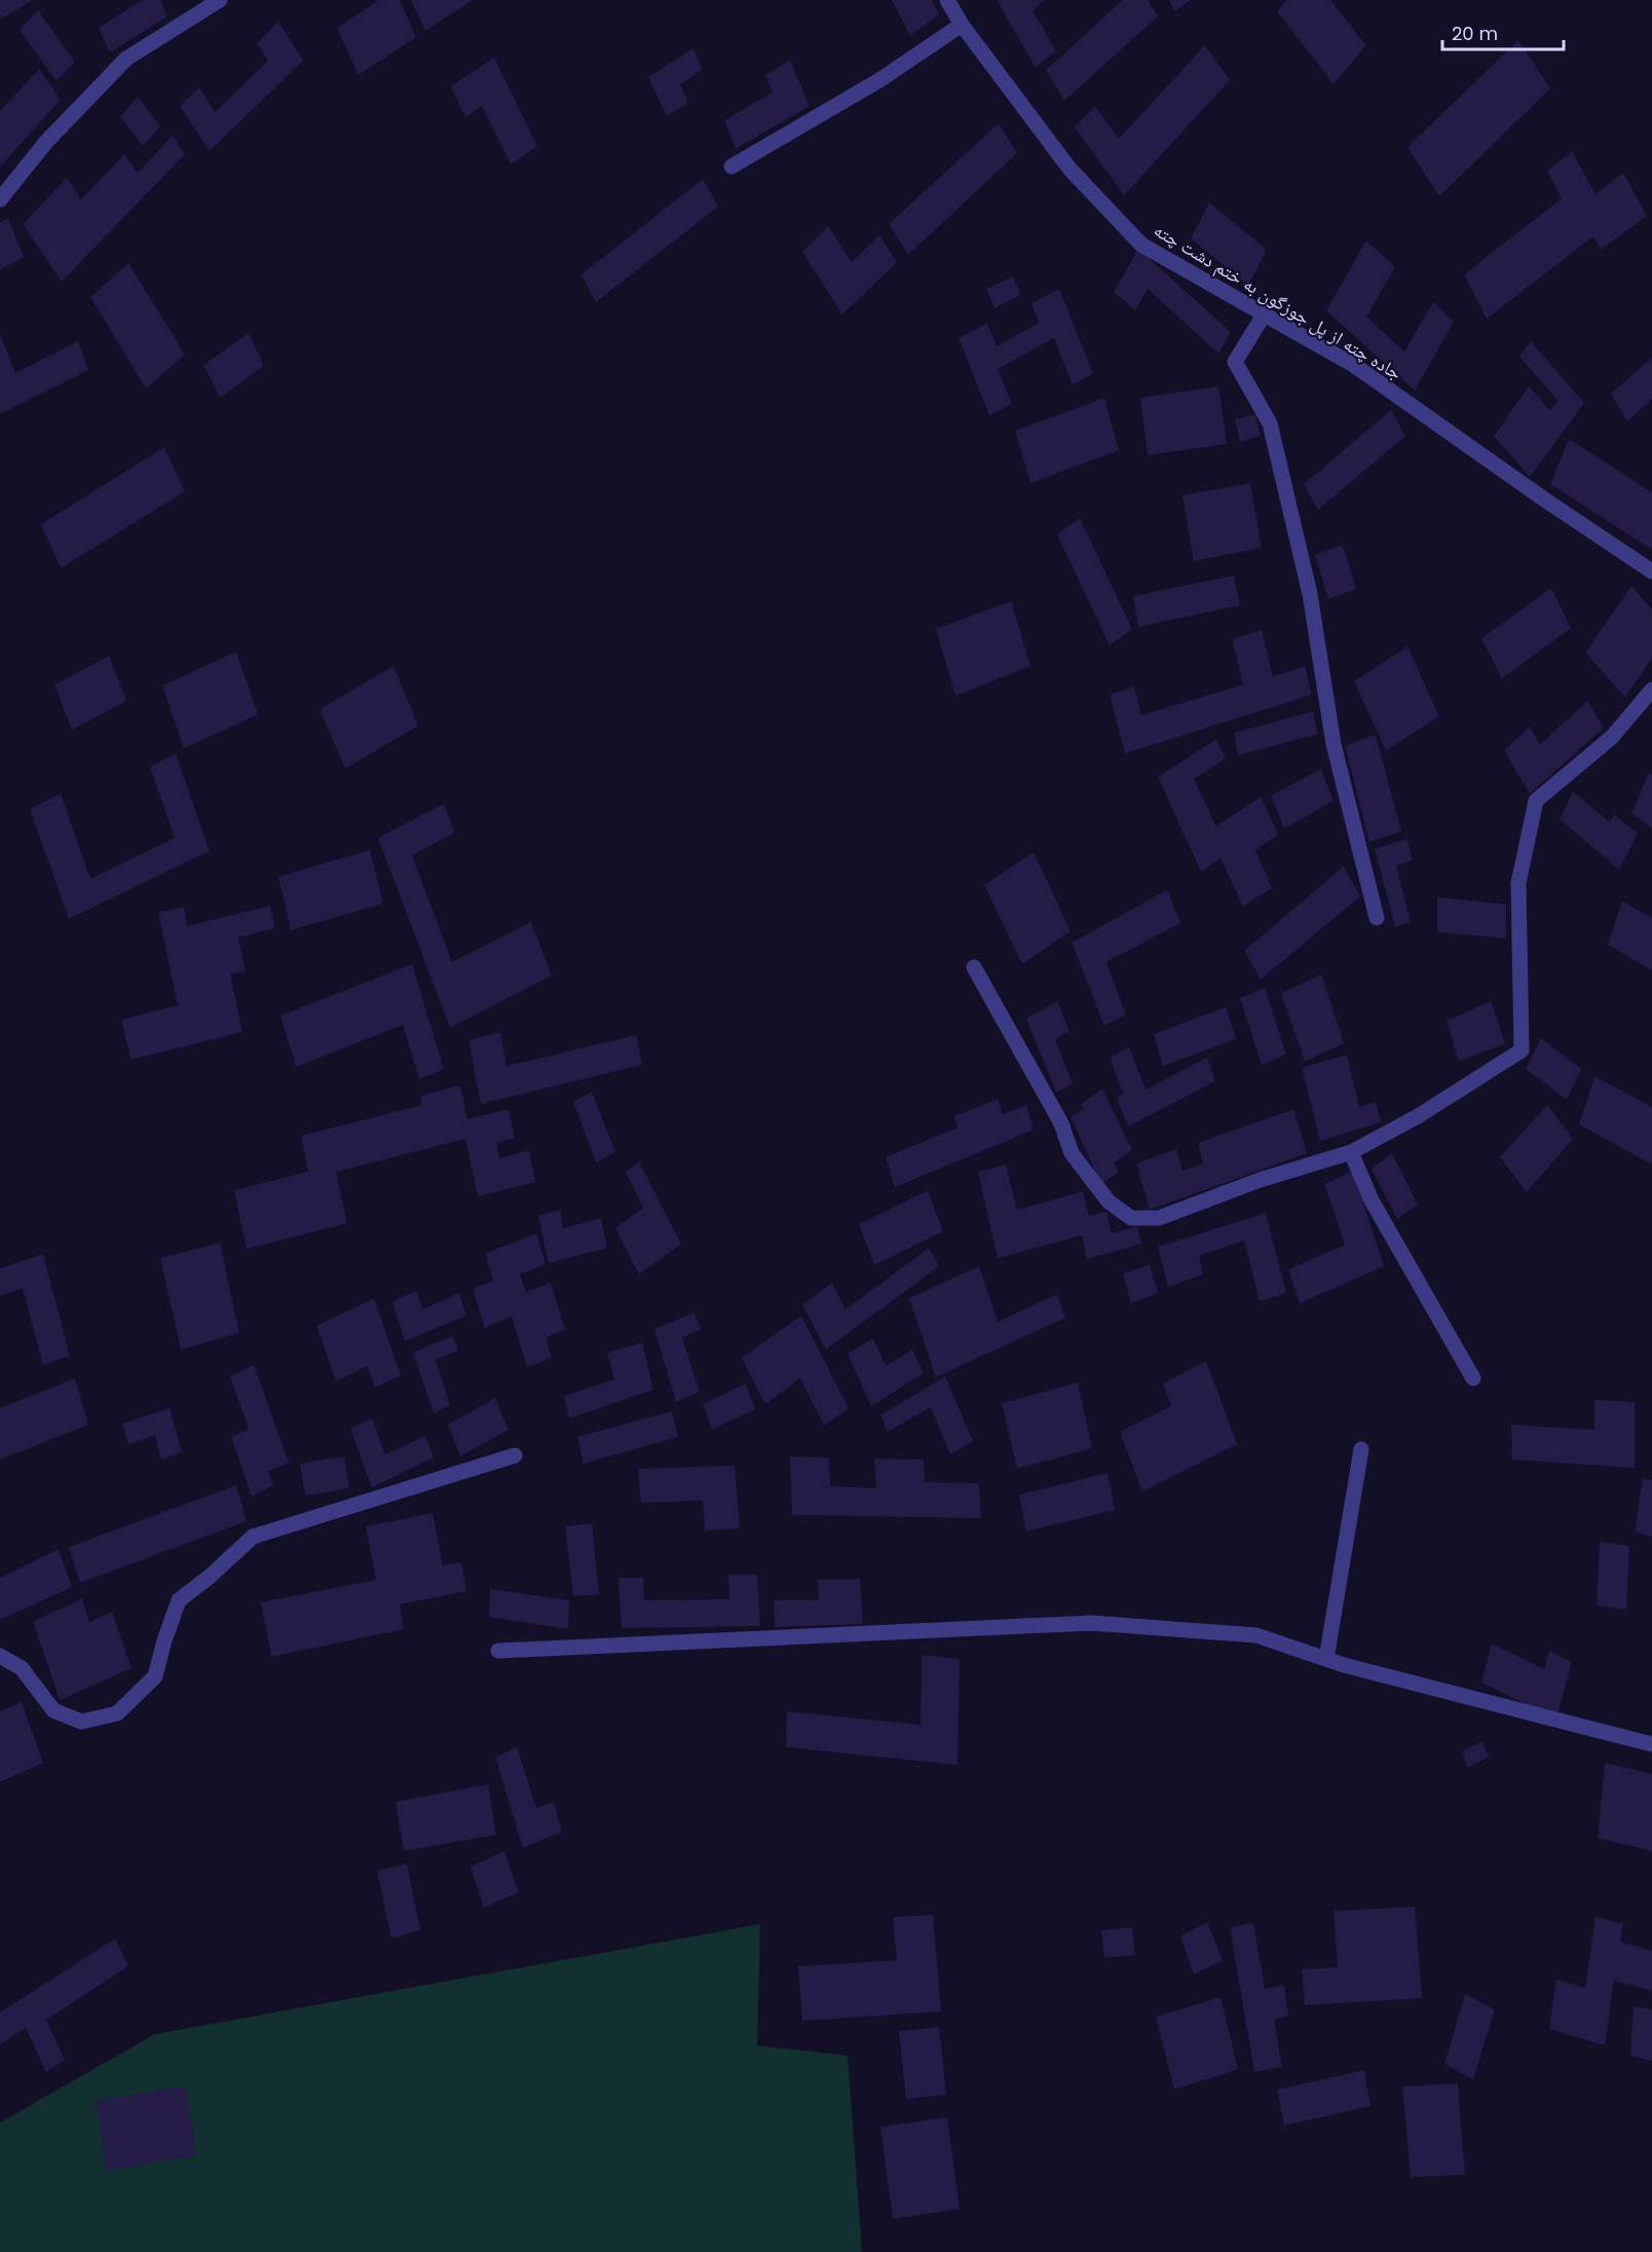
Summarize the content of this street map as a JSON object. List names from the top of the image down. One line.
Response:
{"streets":{"street":["جاده چته از پل جوزگون به ختم دشت چته"]},"scale_bar":"20 m"}
